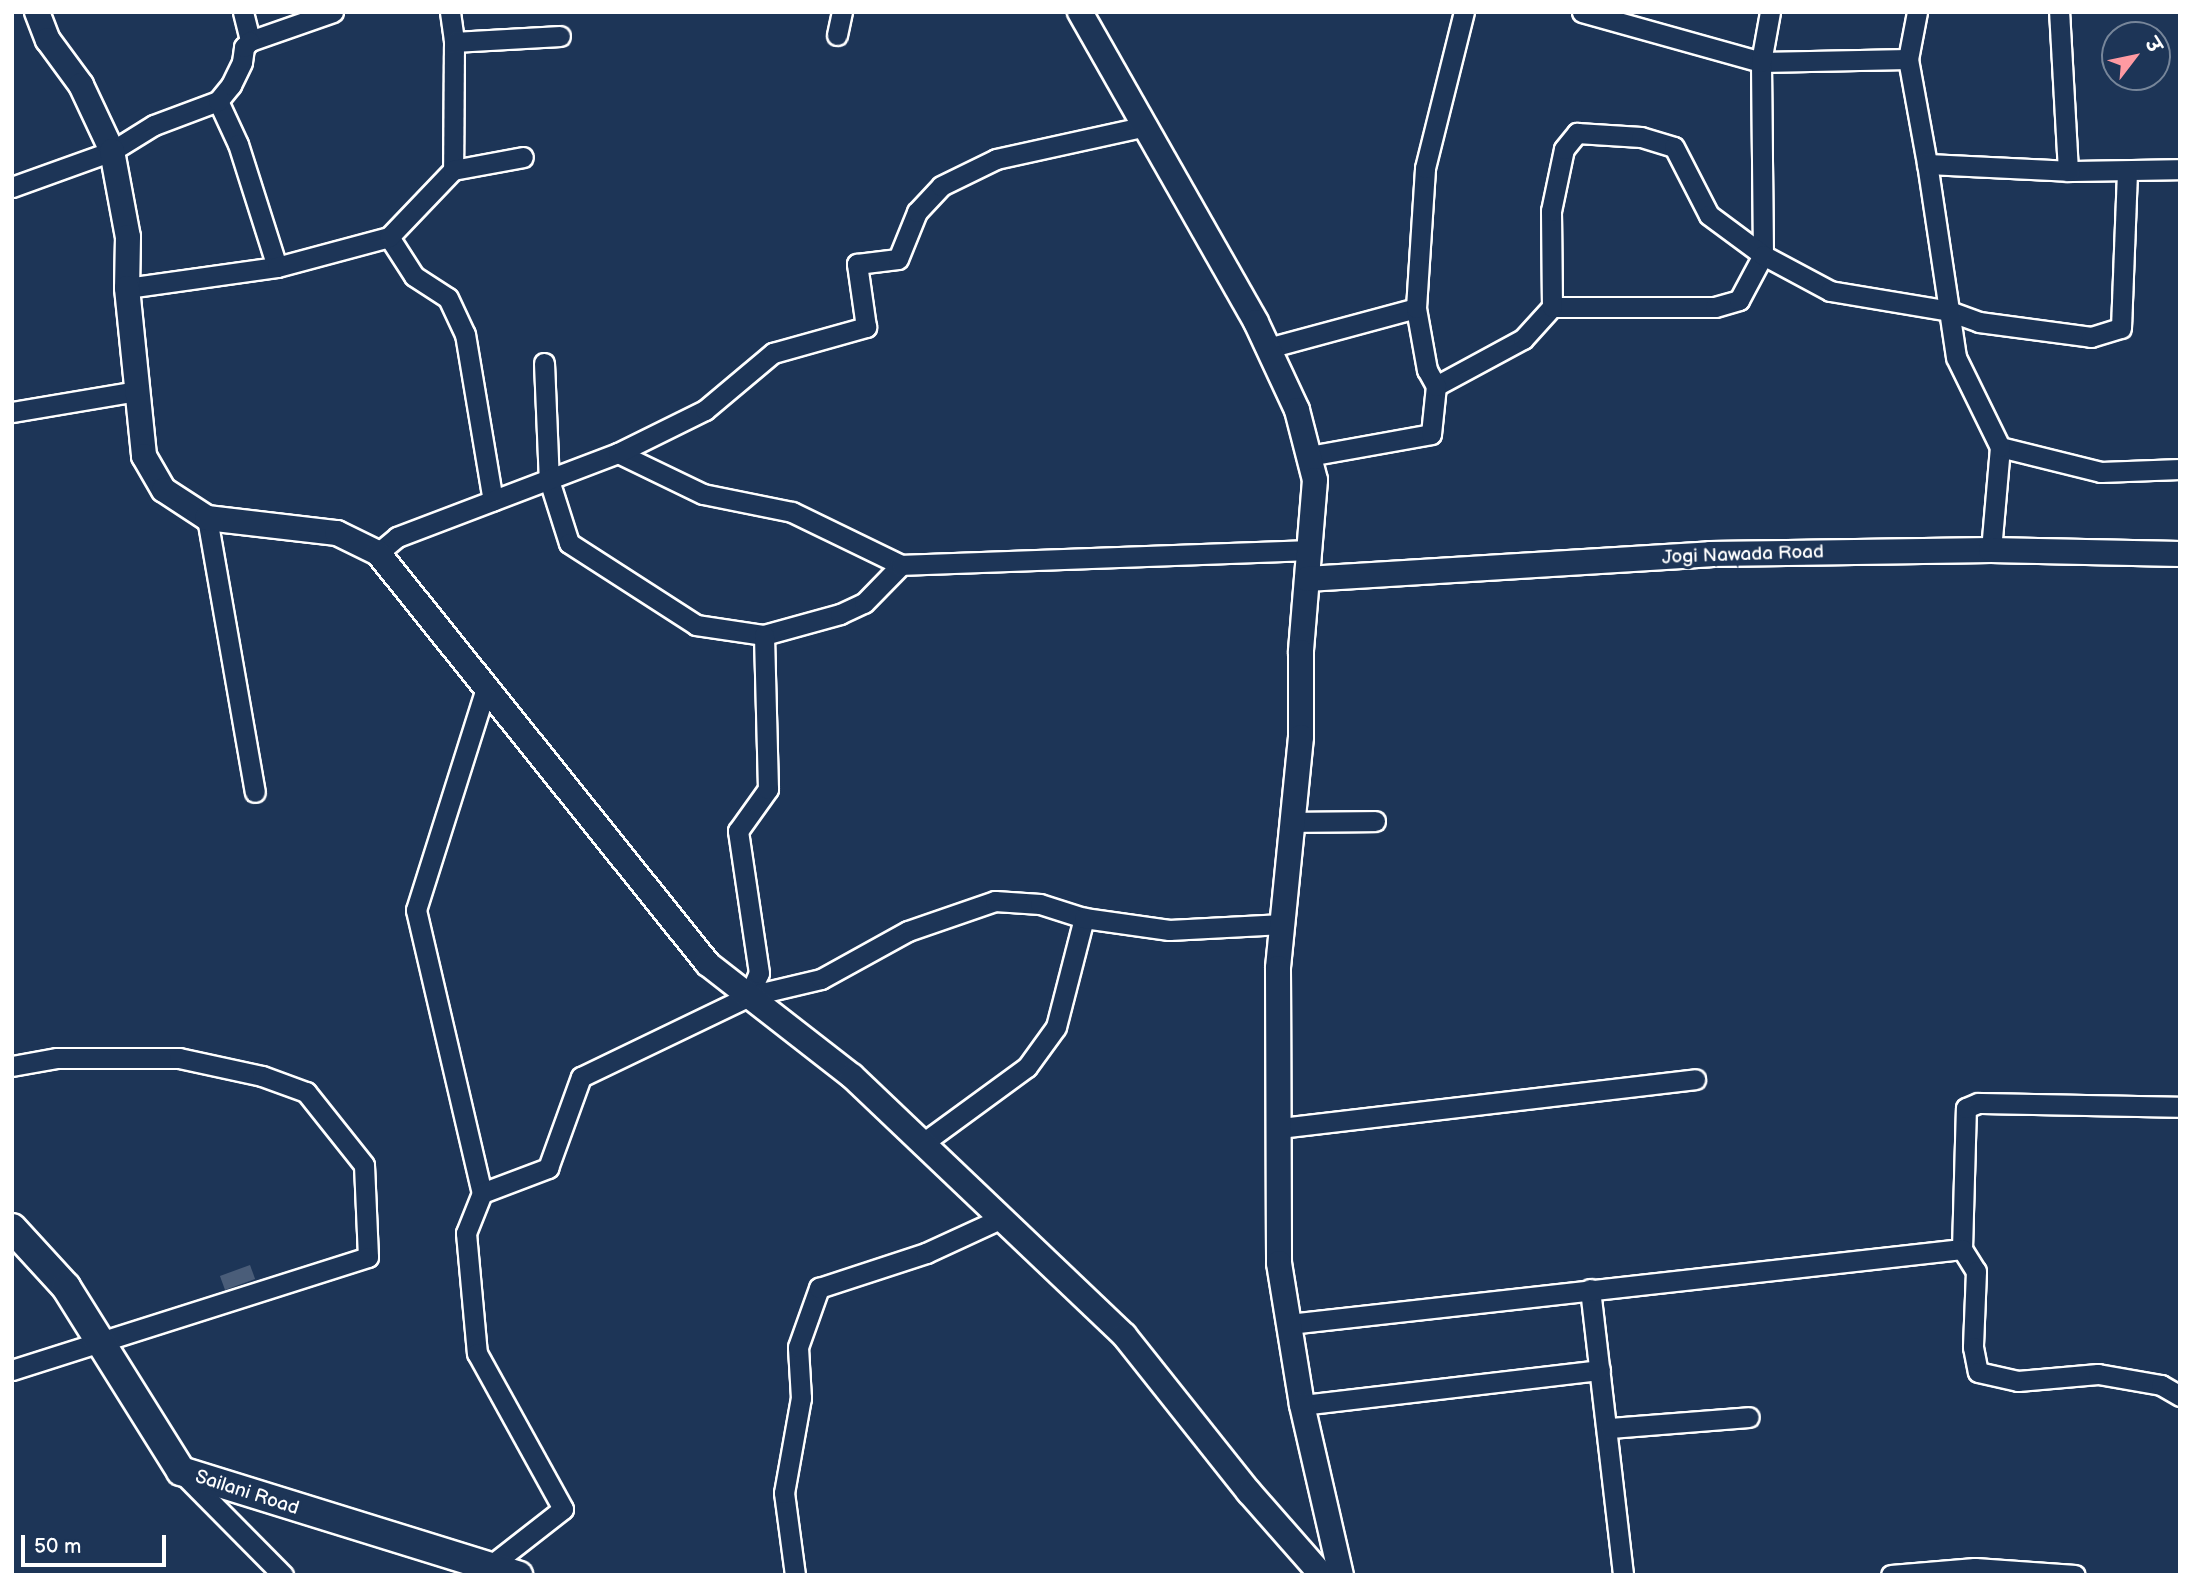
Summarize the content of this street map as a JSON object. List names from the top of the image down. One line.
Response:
{"streets":{"main road":["Sailani Road"],"street":["Jogi Nawada Road"]},"scale_bar":"50 m","north":"top right"}
